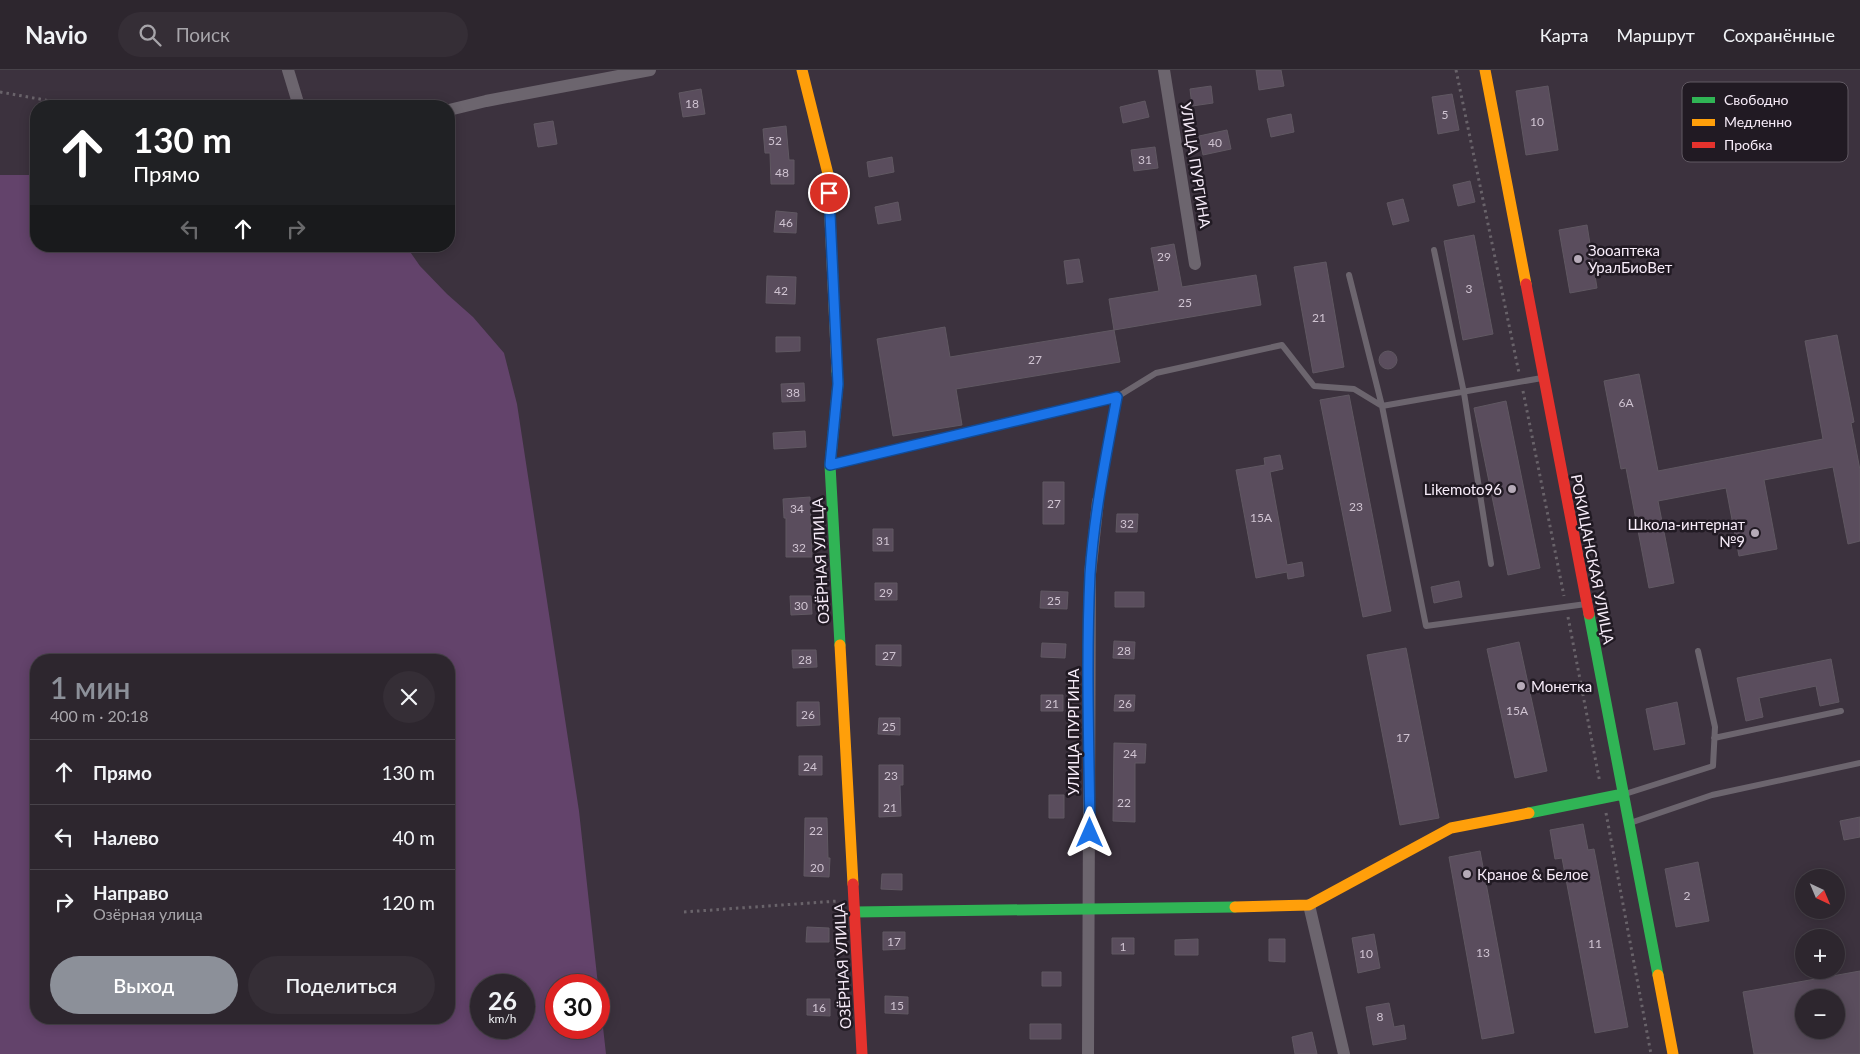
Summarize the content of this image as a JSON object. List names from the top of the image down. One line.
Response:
{"streets":{"street":["УЛИЦА ПУРГИНА","РОКИЦАНСКАЯ УЛИЦА","ОЗЁРНАЯ УЛИЦА"]},"places":["Зооаптека УралБиоВет","Likemoto96","Школа-интернат №9","Монетка","Краное & Белое"],"house_numbers":["18","5","10","52","40","31","48","46","29","3","42","25","21","27","38","6А","27","23","34","15А","32","31","32","29","25","30","28","27","28","21","26","15А","26","25","17","24","24","23","22","21","22","20","2","17","11","1","13","10","15","16","8"],"legend":["Свободно","Медленно","Пробка"],"north":"bottom right","page":{"header":"Navio","search":"Поиск","nav":["Карта","Маршрут","Сохранённые"],"turn":["130 m","Прямо"],"heading":["1 мин","400 m · 20:18"],"list":[{"name":"Прямо","value":"130 m"},{"name":"Налево","value":"40 m"},{"name":"Направо","note":"Озёрная улица","value":"120 m"}],"map_buttons":["+","−"],"buttons":["Выход","Поделиться"],"speed":"26 km/h","limit":"30"}}
